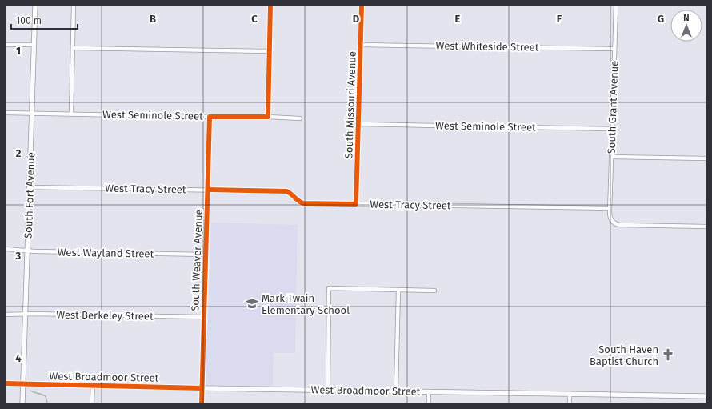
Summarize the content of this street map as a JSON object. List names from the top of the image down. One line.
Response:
{"streets":{"street":["West Whiteside Street","South Missouri Avenue","South Grant Avenue","West Seminole Street","West Tracy Street","South Fort Avenue","West Wayland Street","South Weaver Avenue","West Berkeley Street","West Broadmoor Street"]},"crossings":[["West Whiteside Street","South Missouri Avenue"],["West Whiteside Street","South Grant Avenue"],["South Missouri Avenue","West Seminole Street"],["South Missouri Avenue","West Tracy Street"],["South Grant Avenue","West Seminole Street"],["South Grant Avenue","West Tracy Street"],["West Seminole Street","South Fort Avenue"],["West Seminole Street","South Weaver Avenue"],["West Tracy Street","South Fort Avenue"],["West Tracy Street","South Weaver Avenue"],["South Fort Avenue","West Wayland Street"],["South Fort Avenue","West Berkeley Street"],["South Fort Avenue","West Broadmoor Street"],["West Wayland Street","South Weaver Avenue"],["South Weaver Avenue","West Berkeley Street"],["South Weaver Avenue","West Broadmoor Street"]],"places":{"school or university":["Mark Twain Elementary School"],"church":["South Haven Baptist Church"]},"scale_bar":"100 m","north":"top","grid":{"columns":["B","C","D","E","F","G"],"rows":["1","2","3","4"]}}
